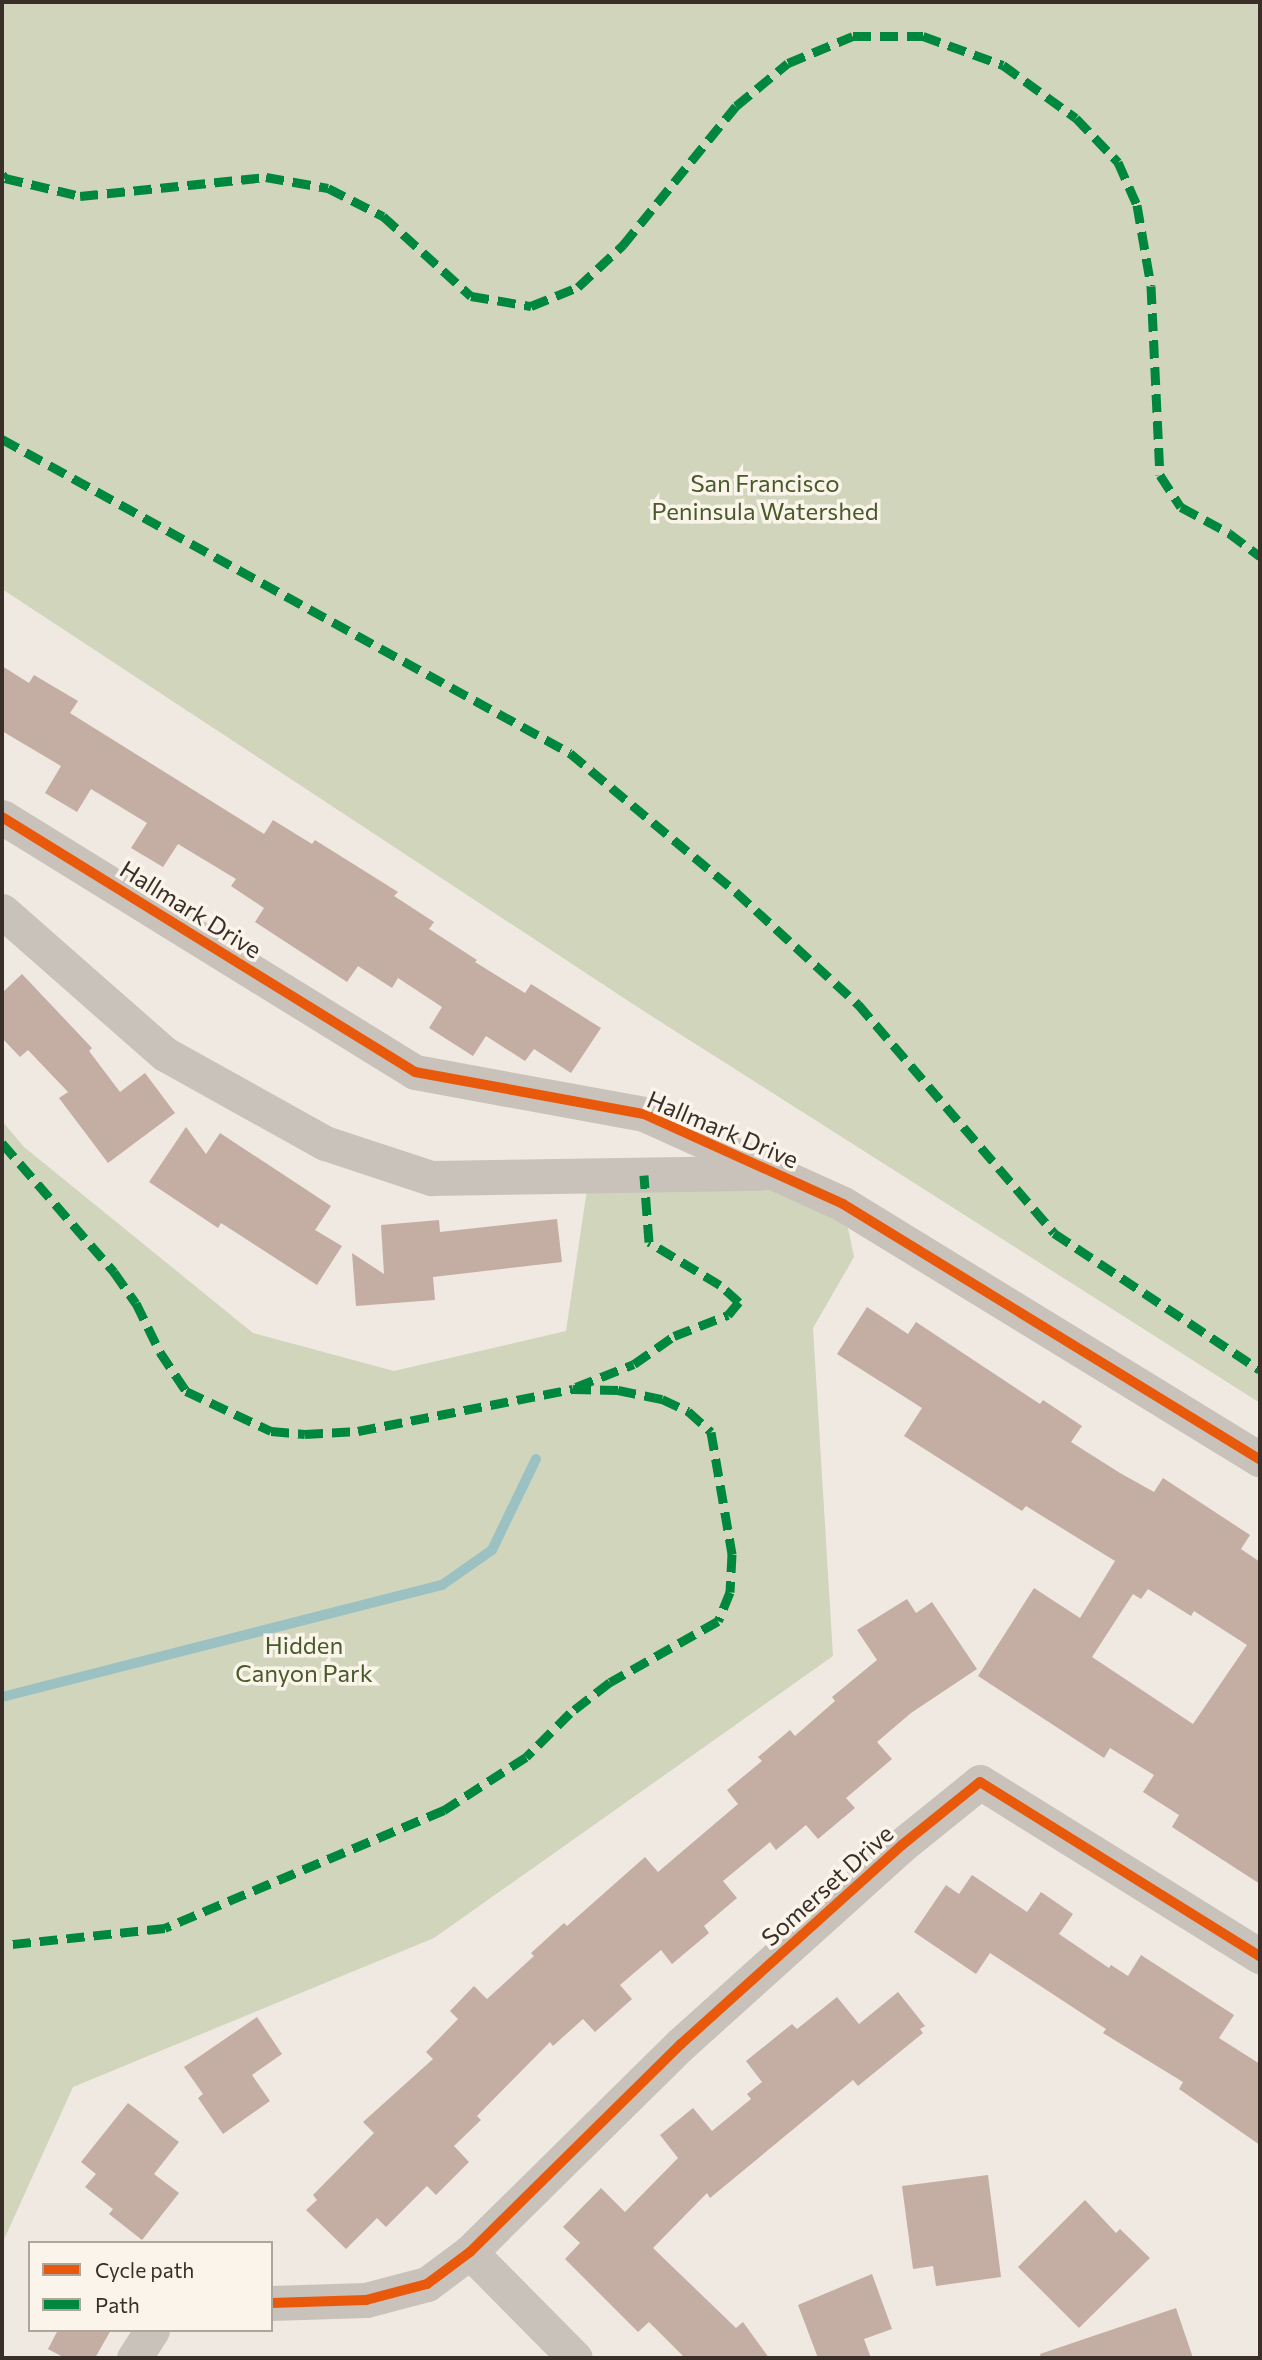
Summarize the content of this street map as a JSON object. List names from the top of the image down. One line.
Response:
{"streets":{"street":["Hallmark Drive","Somerset Drive"]},"parks":["San Francisco Peninsula Watershed","Hidden Canyon Park"],"legend":["Cycle path","Path"]}
